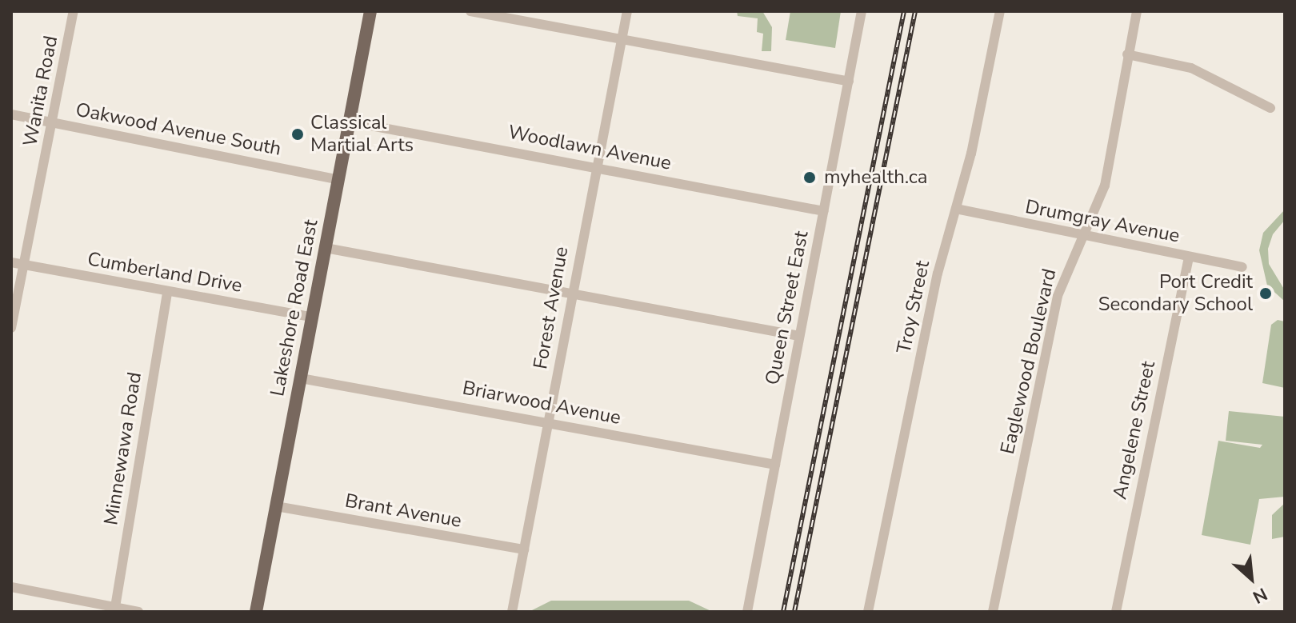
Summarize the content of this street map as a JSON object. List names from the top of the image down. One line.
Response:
{"streets":{"main road":["Lakeshore Road East"],"street":["Wanita Road","Oakwood Avenue South","Woodlawn Avenue","Drumgray Avenue","Cumberland Drive","Troy Street","Forest Avenue","Queen Street East","Eaglewood Boulevard","Briarwood Avenue","Angelene Street","Minnewawa Road","Brant Avenue"]},"crossings":[["Wanita Road","Oakwood Avenue South"],["Wanita Road","Cumberland Drive"],["Oakwood Avenue South","Lakeshore Road East"],["Woodlawn Avenue","Lakeshore Road East"],["Woodlawn Avenue","Forest Avenue"],["Woodlawn Avenue","Queen Street East"],["Drumgray Avenue","Troy Street"],["Drumgray Avenue","Eaglewood Boulevard"],["Drumgray Avenue","Angelene Street"],["Cumberland Drive","Lakeshore Road East"],["Cumberland Drive","Minnewawa Road"],["Lakeshore Road East","Briarwood Avenue"],["Lakeshore Road East","Brant Avenue"],["Forest Avenue","Briarwood Avenue"],["Forest Avenue","Brant Avenue"],["Queen Street East","Briarwood Avenue"]],"places":["Classical Martial Arts","myhealth.ca","Port Credit Secondary School"],"north":"bottom right"}
